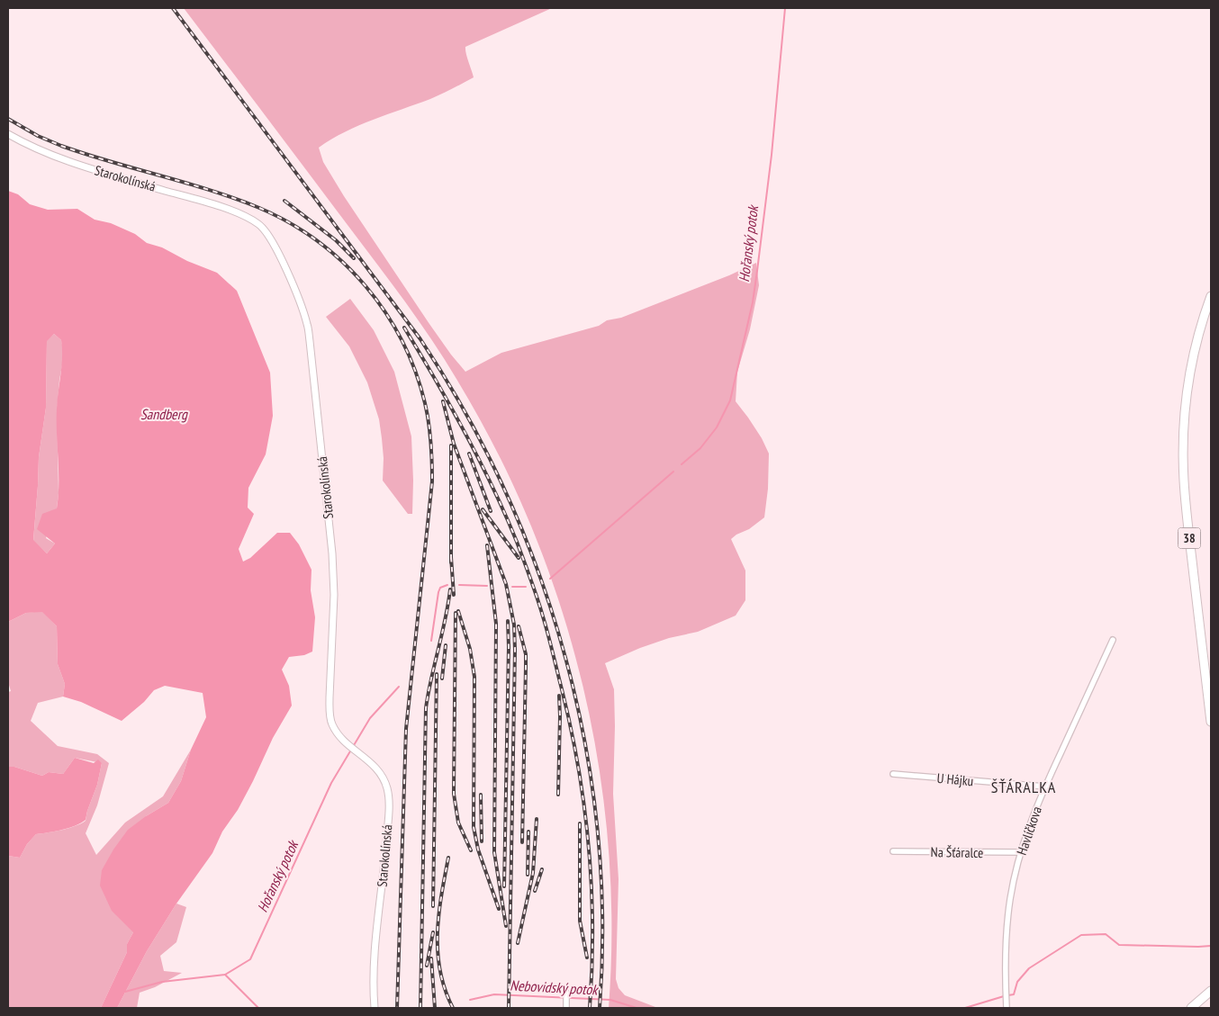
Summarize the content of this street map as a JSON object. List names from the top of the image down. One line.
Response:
{"streets":{"main road":["38"],"street":["Starokolínská","U Hájku","Havlíčkova","Na Šťáralce"]},"crossings":[["U Hájku","Havlíčkova"],["Havlíčkova","Na Šťáralce"]],"districts":["ŠŤÁRALKA"],"water":["Hořanský potok","Sandberg","Nebovidský potok"]}
